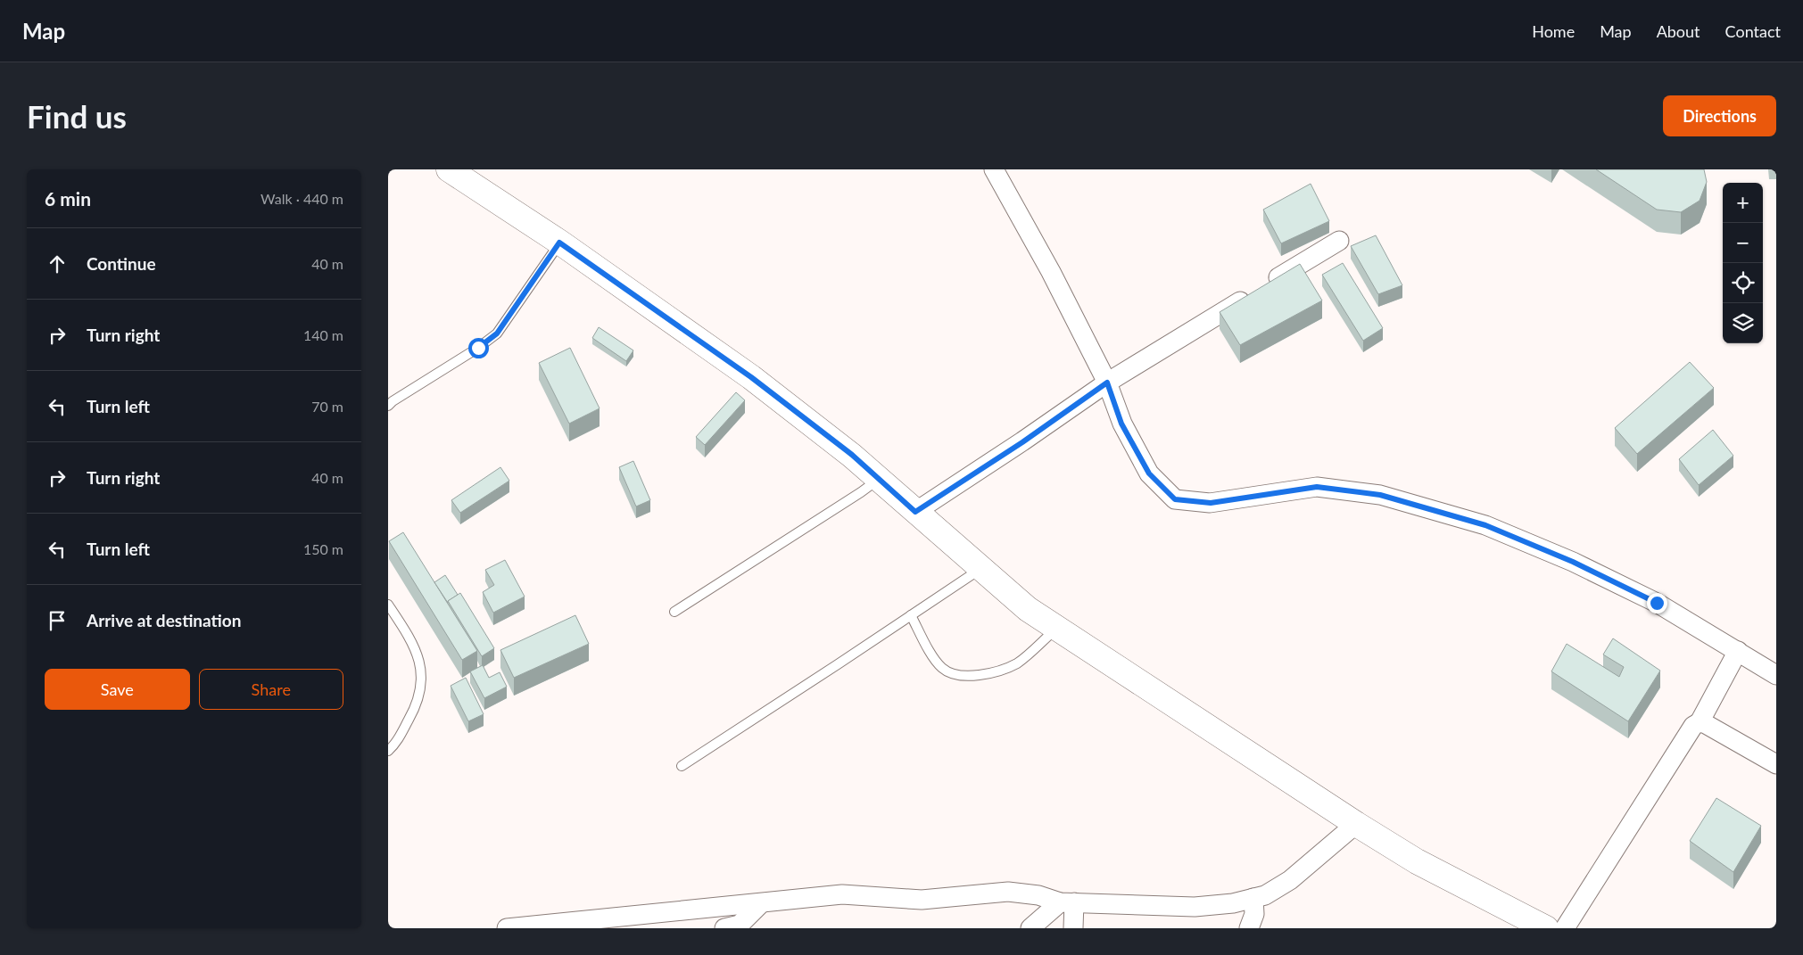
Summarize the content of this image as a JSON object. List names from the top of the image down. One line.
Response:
{"page":{"header":"Map","nav":["Home","Map","About","Contact"],"buttons":["Directions",["Save","Share"]],"title":"Find us","heading":["6 min","Walk · 440 m"],"map_buttons":["+","−"],"list":[["Continue","40 m"],["Turn right","140 m"],["Turn left","70 m"],["Turn right","40 m"],["Turn left","150 m"],"Arrive at destination"]}}
